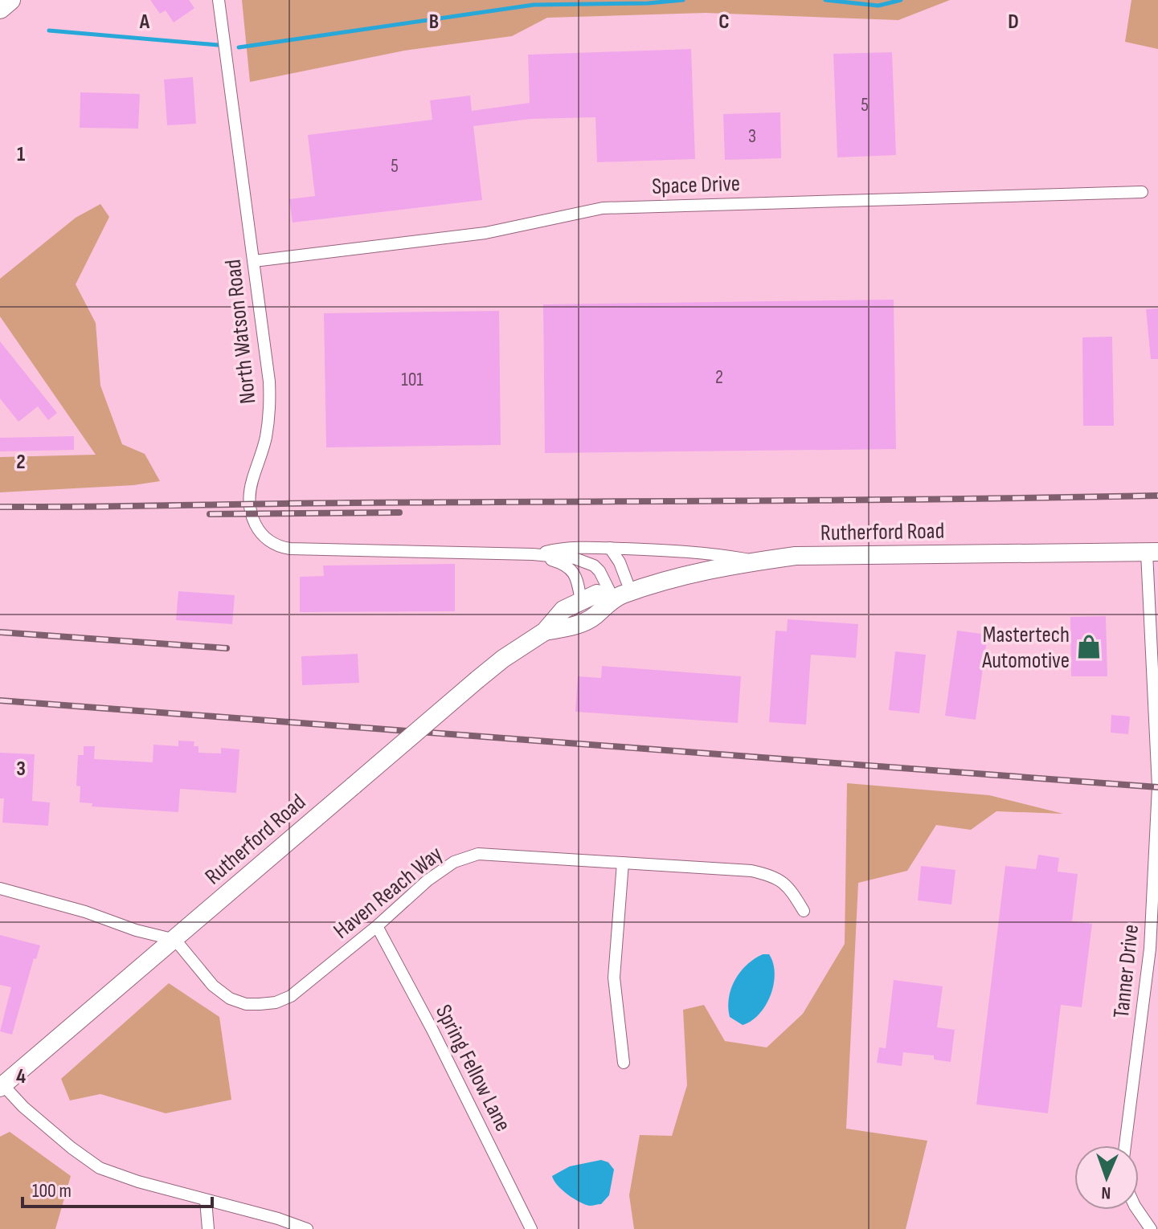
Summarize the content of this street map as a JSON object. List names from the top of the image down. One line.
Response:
{"streets":{"street":["Space Drive","North Watson Road","Rutherford Road","Haven Reach Way","Tanner Drive","Spring Fellow Lane"]},"crossings":[["Space Drive","North Watson Road"],["North Watson Road","Rutherford Road"],["Rutherford Road","Haven Reach Way"],["Rutherford Road","Tanner Drive"],["Haven Reach Way","Spring Fellow Lane"]],"places":{"shop":["Mastertech Automotive"]},"house_numbers":["5","3","5","2","101"],"scale_bar":"100 m","north":"bottom","grid":{"columns":["A","B","C","D"],"rows":["1","2","3","4"]}}
